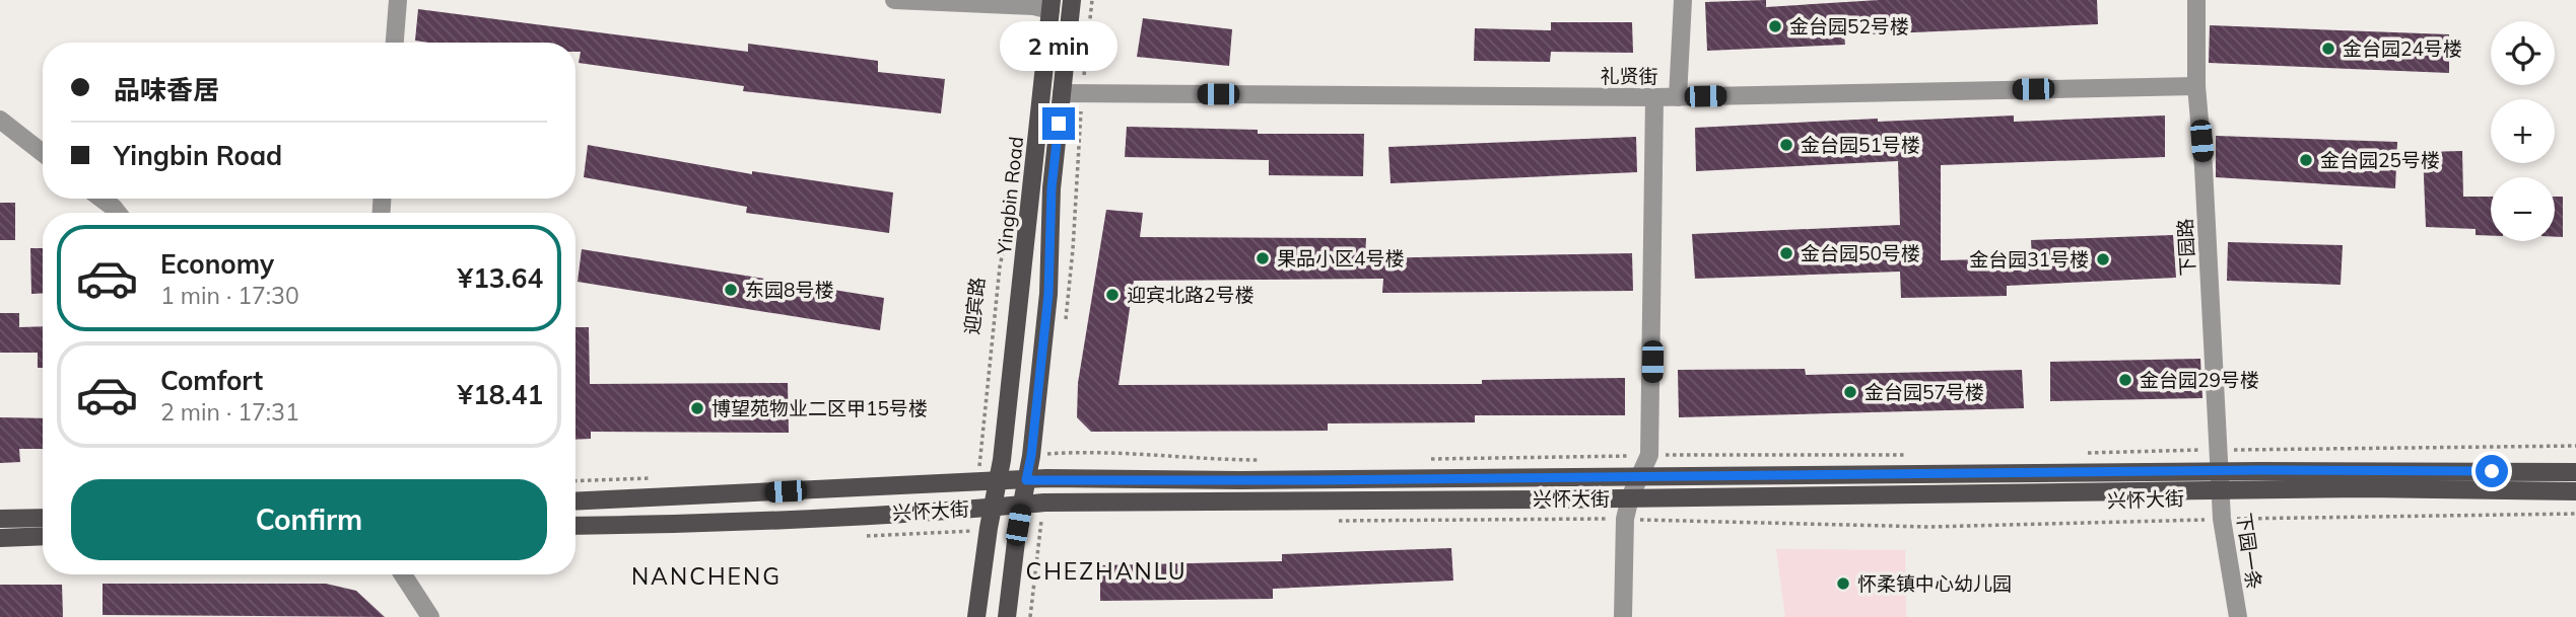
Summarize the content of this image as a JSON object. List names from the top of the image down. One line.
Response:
{"streets":{"main road":["Yingbin Road","兴怀大街"],"street":["礼贤街","下园路","下园一条"],"path":["迎宾路"]},"crossings":[["礼贤街","Yingbin Road"],["礼贤街","下园路"],["Yingbin Road","兴怀大街"],["下园路","兴怀大街"],["下园路","下园一条"],["迎宾路","兴怀大街"],["兴怀大街","下园一条"]],"districts":["CHEZHANLU","NANCHENG"],"places":["金台园52号楼","金台园24号楼","金台园51号楼","金台园25号楼","金台园50号楼","果品小区4号楼","金台园31号楼","东园8号楼","迎宾北路2号楼","金台园29号楼","金台园57号楼","博望苑物业二区甲15号楼","怀柔镇中心幼儿园"],"page":{"map_buttons":["+","−"],"bubble":"2 min","banner":["品味香居","Yingbin Road"],"list":[{"name":"Economy","note":"1 min · 17:30","value":"¥13.64"},{"name":"Comfort","note":"2 min · 17:31","value":"¥18.41"}],"buttons":"Confirm"}}
